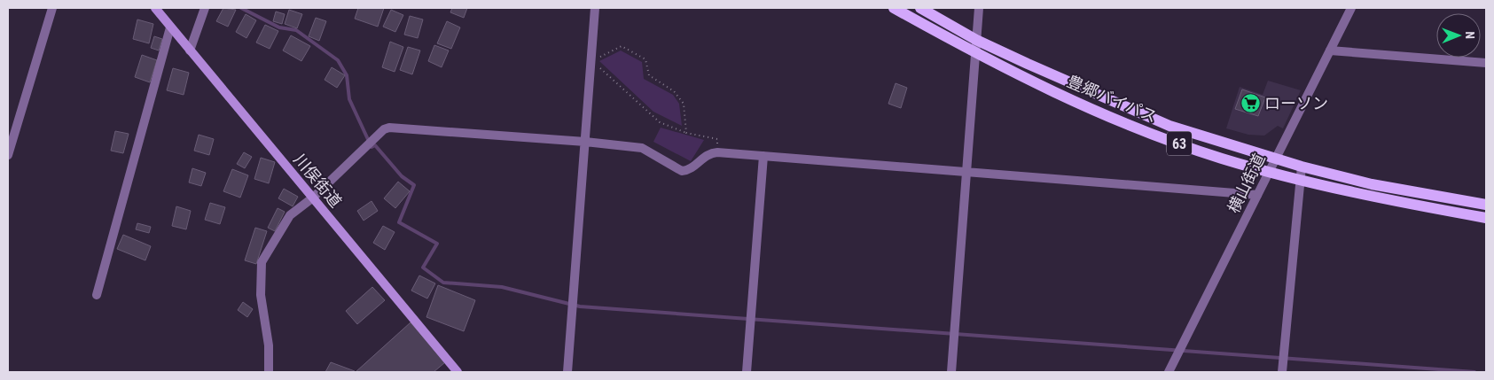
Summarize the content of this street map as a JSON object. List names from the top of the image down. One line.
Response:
{"streets":{"main road":["豊郷バイパス","63","川俣街道"],"street":["横山街道"]},"crossings":[["豊郷バイパス","横山街道"]],"places":{"supermarket":["ローソン"]},"north":"right"}
